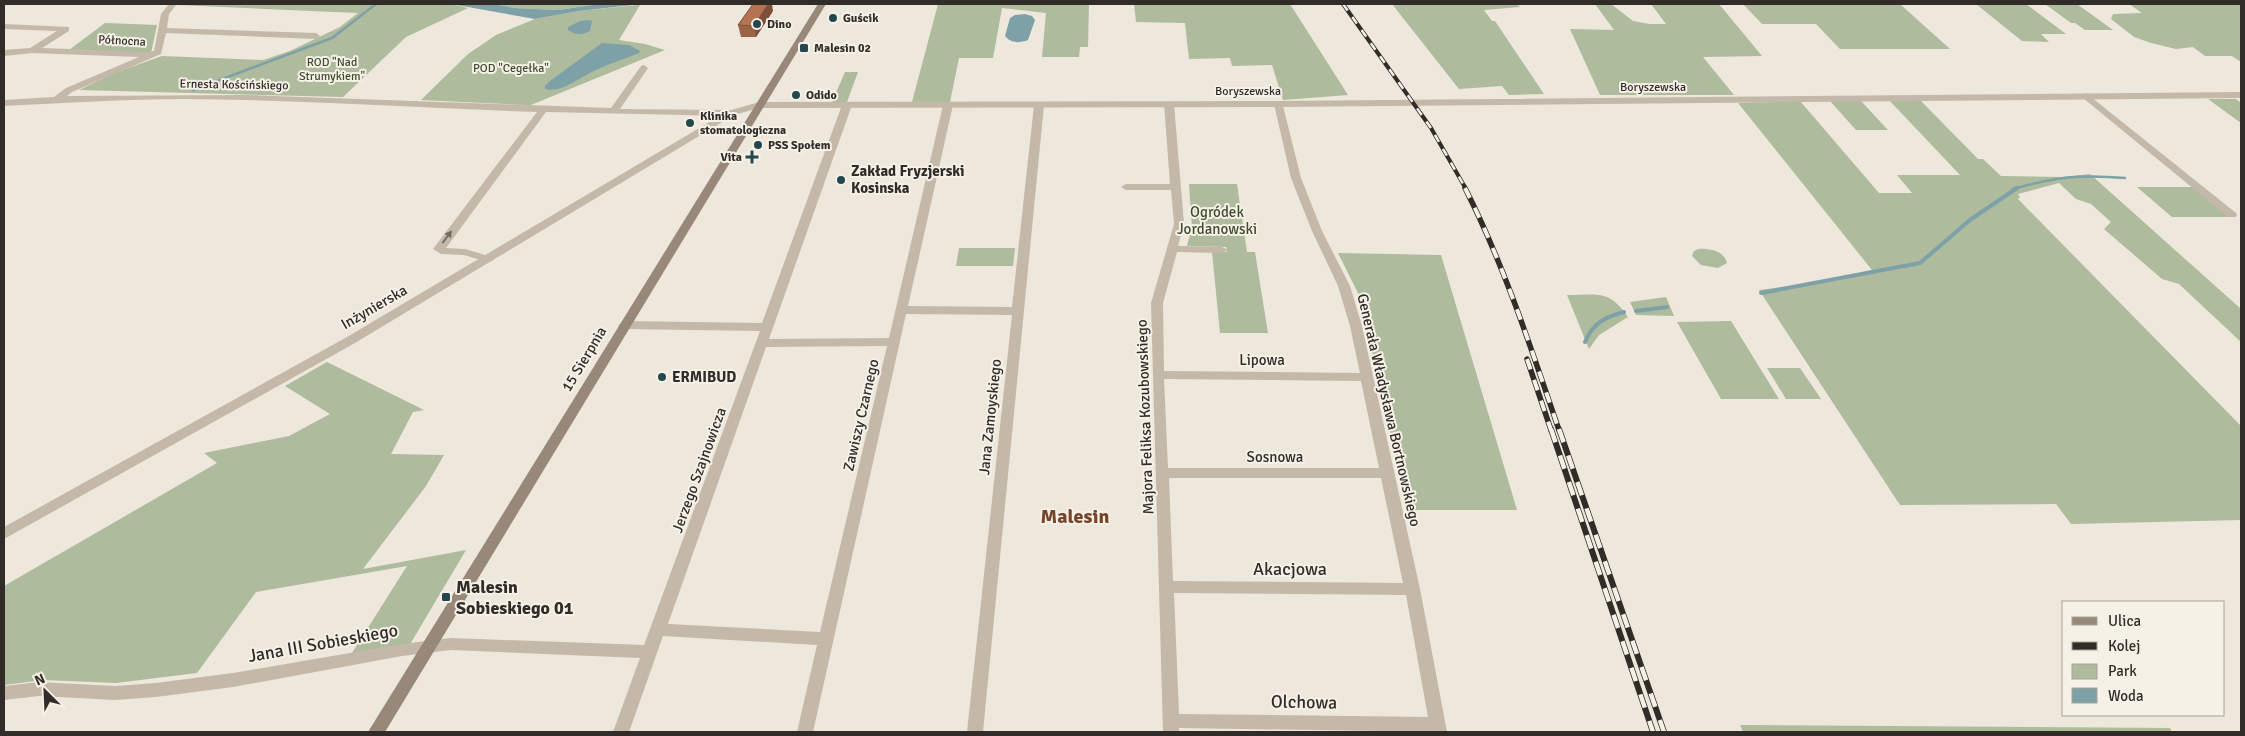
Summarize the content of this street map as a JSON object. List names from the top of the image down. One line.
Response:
{"streets":{"main road":["15 Sierpnia"],"street":["Północna","Ernesta Kościńskiego","Boryszewska","Inżynierska","Lipowa","Generała Władysława Bortnowskiego","Zawiszy Czarnego","Jana Zamoyskiego","Majora Feliksa Kozubowskiego","Sosnowa","Jerzego Szajnowicza","Akacjowa","Jana III Sobieskiego","Olchowa"]},"crossings":[["Ernesta Kościńskiego","Inżynierska"],["Boryszewska","Inżynierska"],["Boryszewska","15 Sierpnia"],["Boryszewska","Generała Władysława Bortnowskiego"],["Boryszewska","Zawiszy Czarnego"],["Boryszewska","Jana Zamoyskiego"],["Boryszewska","Majora Feliksa Kozubowskiego"],["Boryszewska","Jerzego Szajnowicza"],["Inżynierska","15 Sierpnia"],["15 Sierpnia","Jana III Sobieskiego"],["Lipowa","Generała Władysława Bortnowskiego"],["Lipowa","Majora Feliksa Kozubowskiego"],["Generała Władysława Bortnowskiego","Sosnowa"],["Generała Władysława Bortnowskiego","Akacjowa"],["Generała Władysława Bortnowskiego","Olchowa"],["Majora Feliksa Kozubowskiego","Sosnowa"],["Majora Feliksa Kozubowskiego","Akacjowa"],["Majora Feliksa Kozubowskiego","Olchowa"],["Jerzego Szajnowicza","Jana III Sobieskiego"]],"districts":["Malesin"],"parks":["ROD \"Nad Strumykiem\"","POD \"Cegełka\"","Ogródek Jordanowski"],"places":{"other":["Guścik","Dino","Odido","Klinika stomatologiczna","PSS Społem","Zakład Fryzjerski Kosinska","ERMIBUD"],"transit":["Malesin 02","Malesin Sobieskiego 01"],"health":["Vita"]},"legend":["Ulica","Kolej","Park","Woda"],"north":"top left"}
